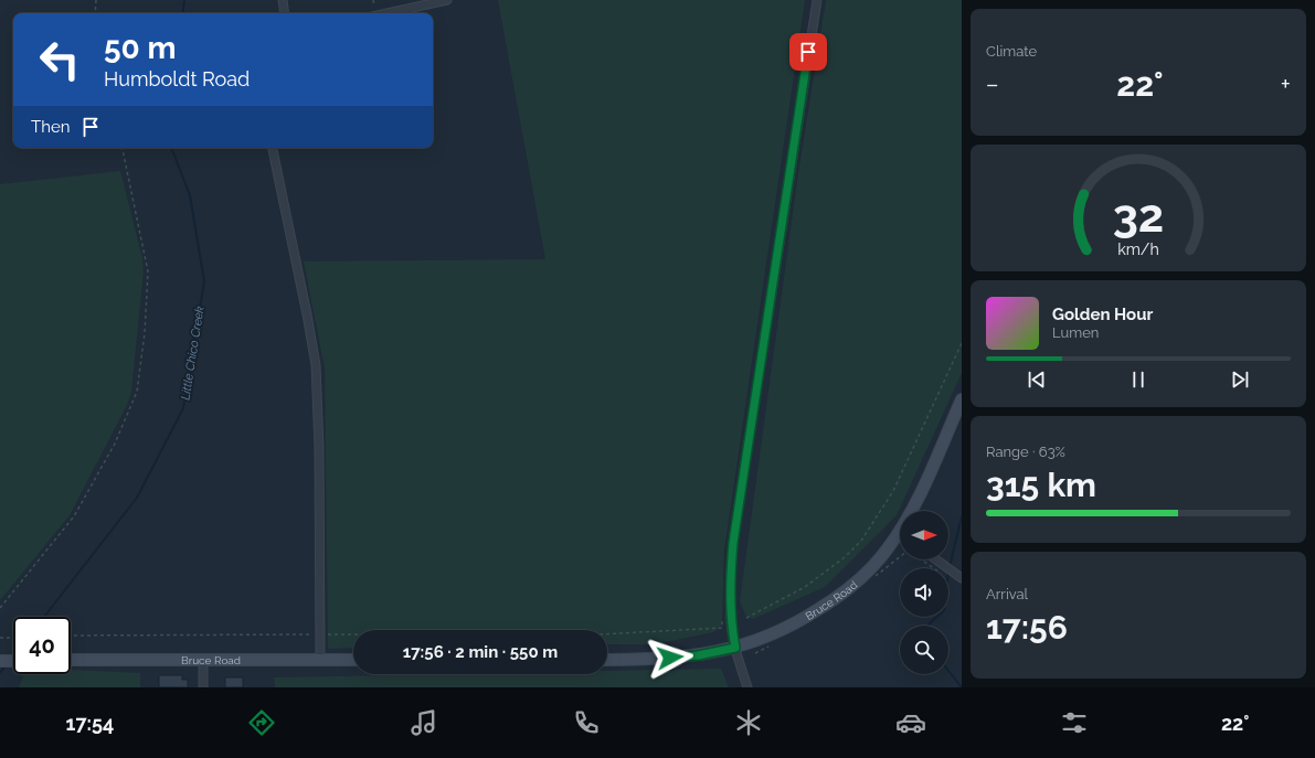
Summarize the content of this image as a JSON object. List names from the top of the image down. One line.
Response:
{"streets":{"street":["Bruce Road"]},"water":["Little Chico Creek"],"north":"right","page":{"tile":["Climate",["Range · 63%","315 km"],["Arrival","17:56"]],"turn":["50 m","Humboldt Road"],"heat":["−","22°","+"],"then":"Then","song":["Golden Hour","Lumen"],"limit":"40","trip":"17:56 · 2 min · 550 m","tabs":["17:54","22°"],"gauge":["32","km/h"]}}
